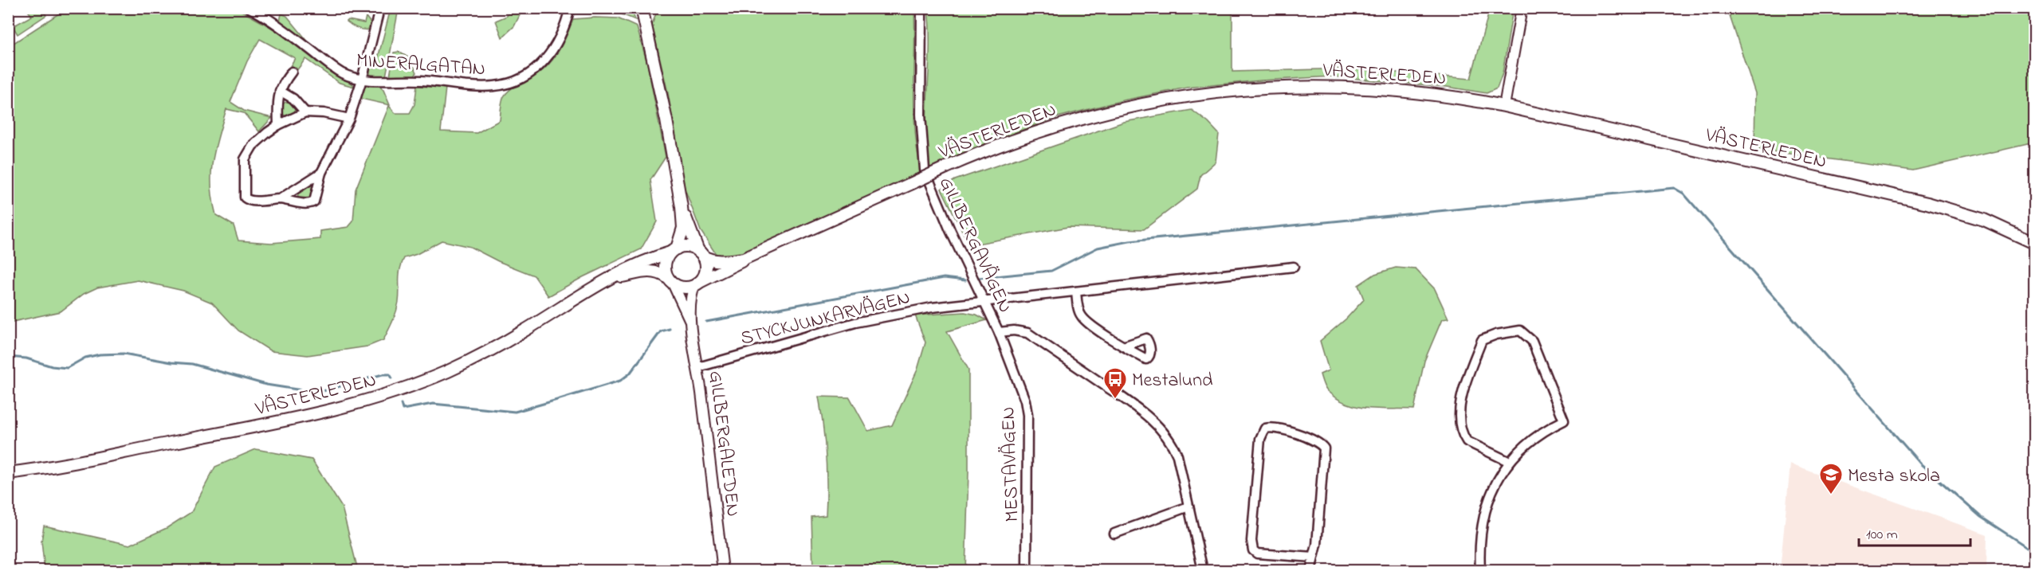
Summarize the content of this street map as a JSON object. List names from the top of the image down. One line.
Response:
{"streets":{"main road":["VÄSTERLEDEN"],"street":["MINERALGATAN","GILLBERGAVÄGEN","STYCKJUNKARVÄGEN","GILLBERGALEDEN","MESTAVÄGEN"]},"crossings":[["VÄSTERLEDEN","GILLBERGALEDEN"],["GILLBERGAVÄGEN","STYCKJUNKARVÄGEN"],["GILLBERGAVÄGEN","MESTAVÄGEN"],["STYCKJUNKARVÄGEN","GILLBERGALEDEN"]],"places":{"bus stop":["Mestalund"],"school or university":["Mesta skola"]},"scale_bar":"100 m"}
